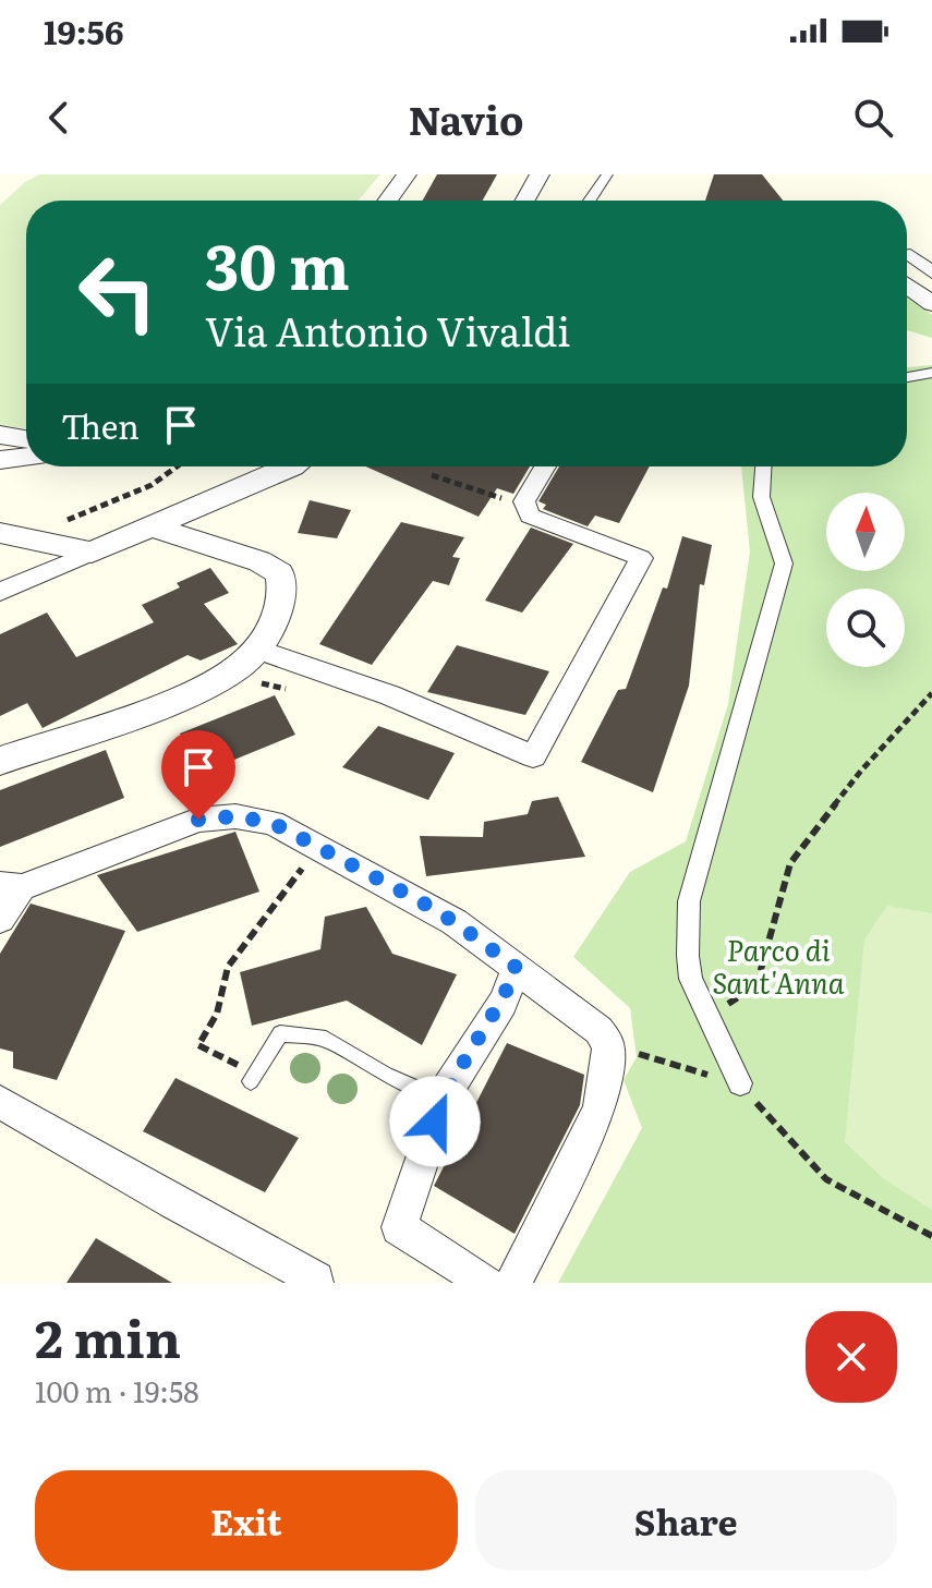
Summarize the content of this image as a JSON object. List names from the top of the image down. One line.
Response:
{"parks":["Parco di Sant'Anna"],"north":"top","page":{"status":"19:56","header":"Navio","turn":["30 m","Via Antonio Vivaldi"],"then":"Then","heading":["2 min","100 m · 19:58"],"buttons":["Exit","Share"]}}
